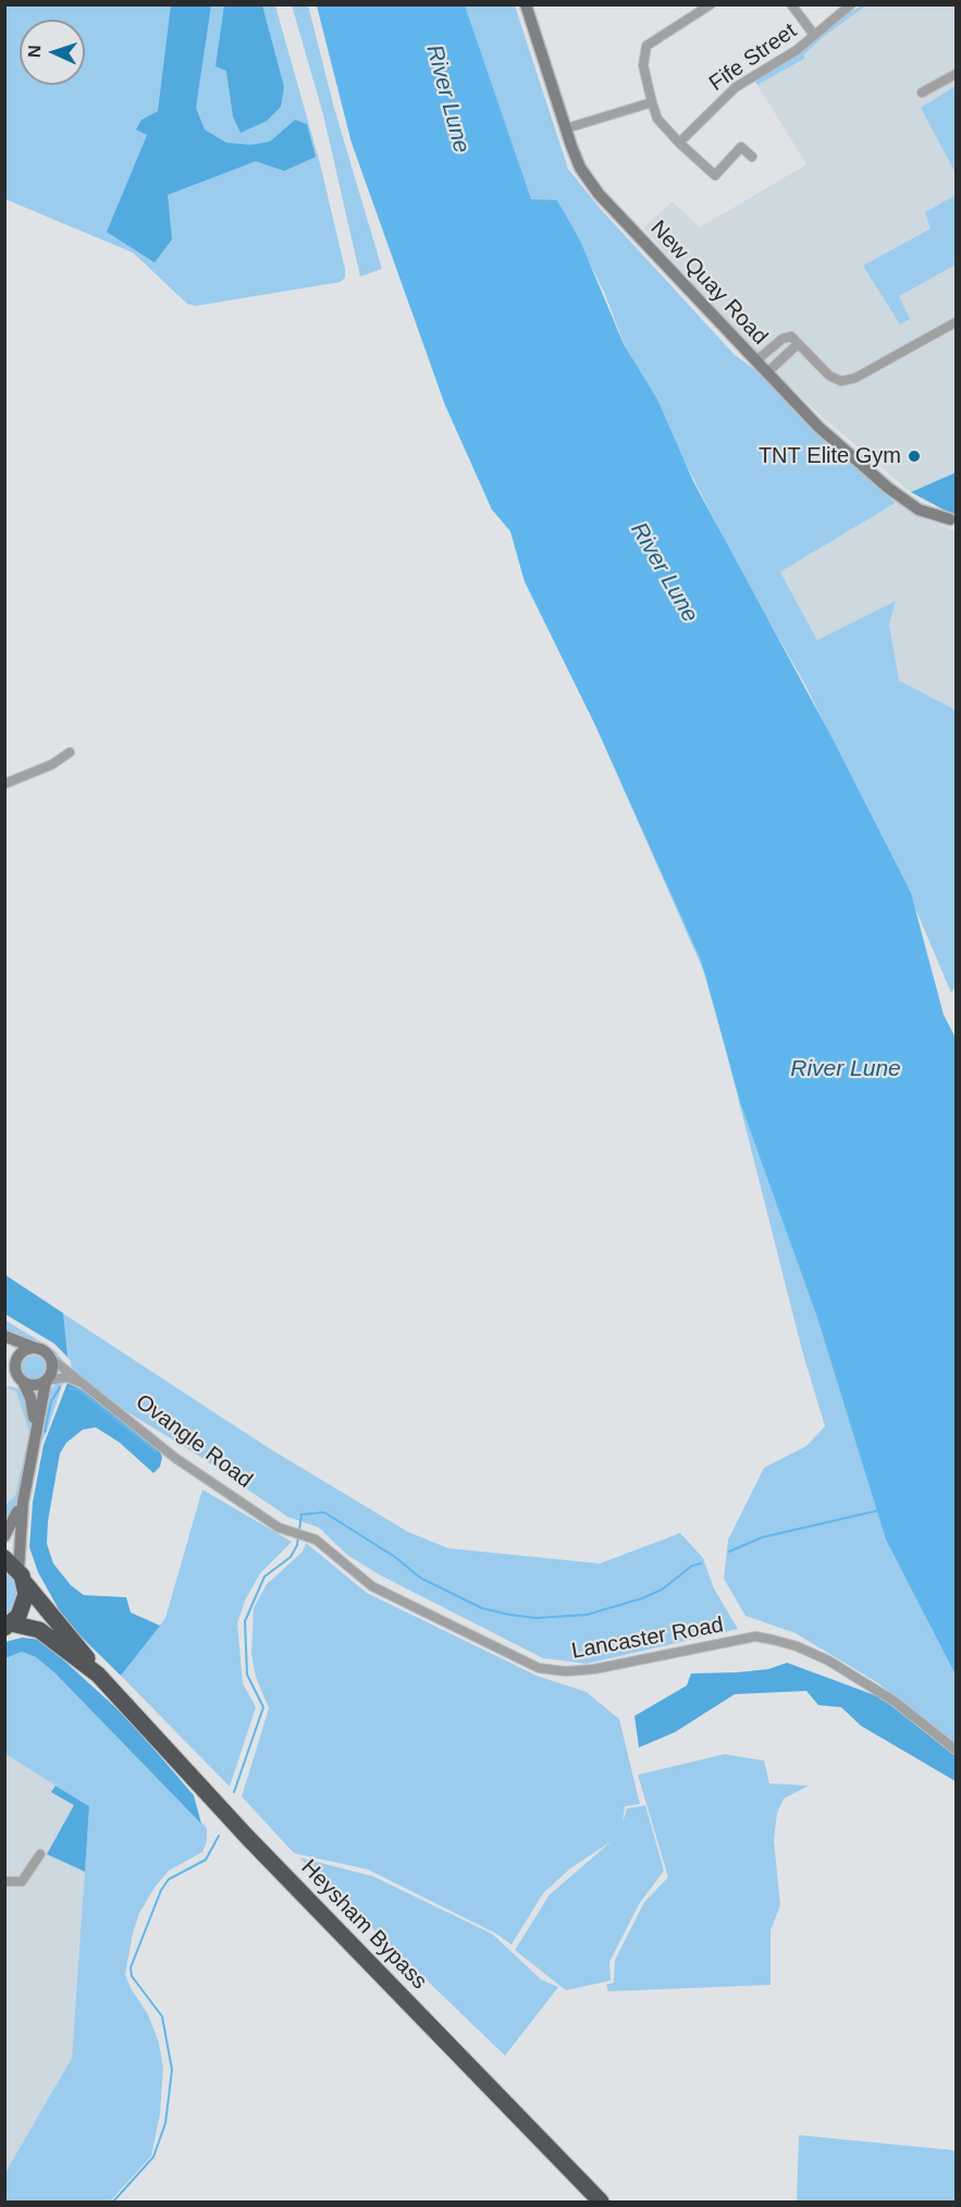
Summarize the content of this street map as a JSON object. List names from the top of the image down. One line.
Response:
{"streets":{"highway":["Heysham Bypass"],"street":["Fife Street","New Quay Road","Ovangle Road","Lancaster Road"]},"crossings":[["Ovangle Road","Lancaster Road"]],"water":["River Lune"],"places":["TNT Elite Gym"],"north":"left"}
